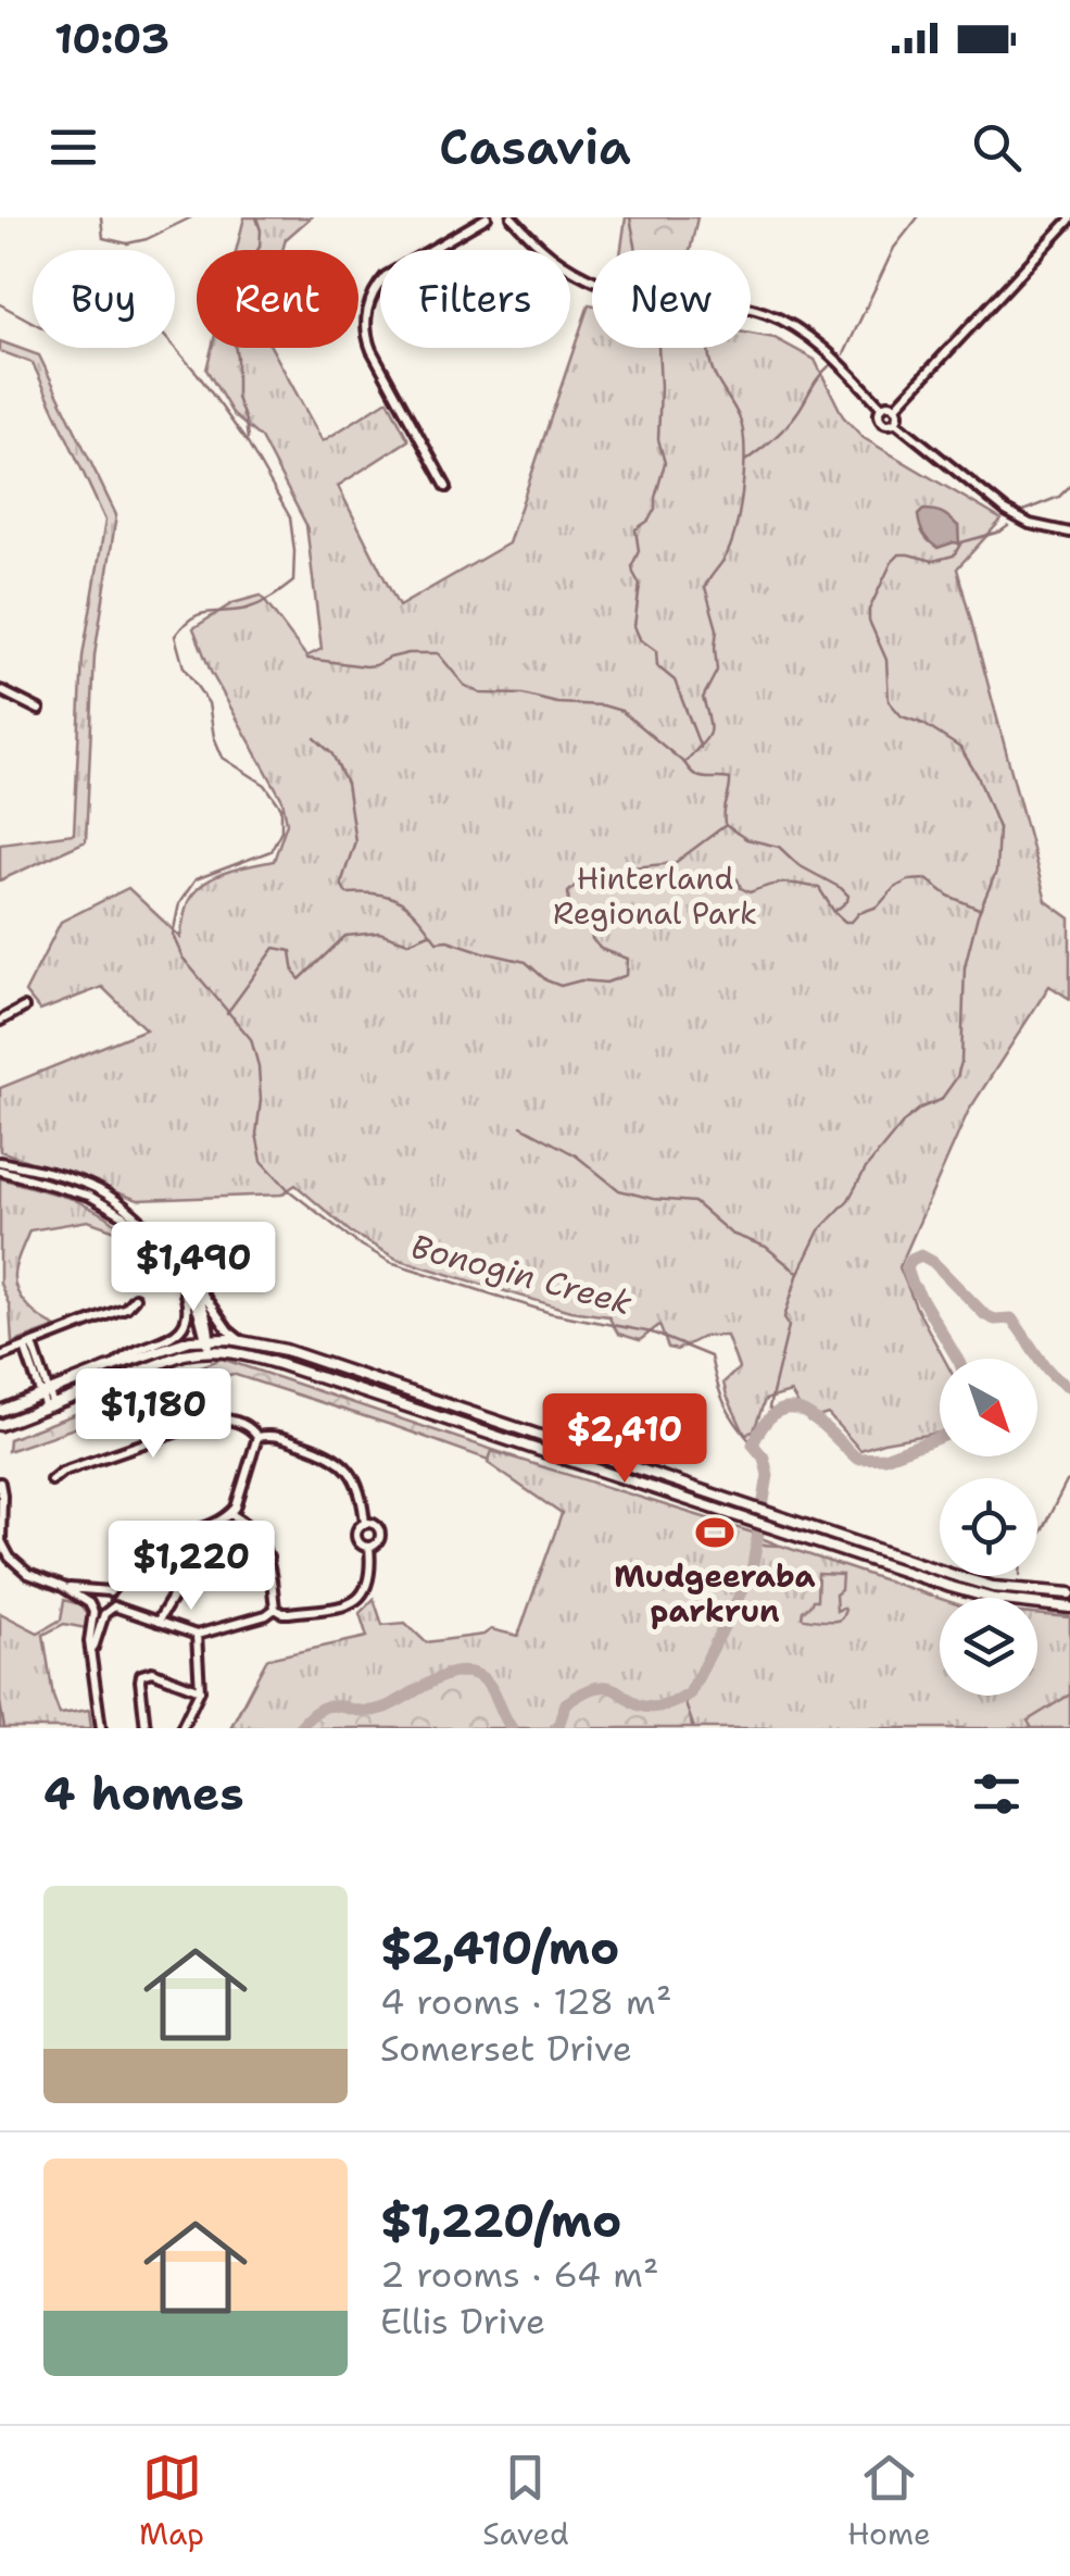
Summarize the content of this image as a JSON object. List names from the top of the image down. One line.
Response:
{"water":["Bonogin Creek"],"parks":["Hinterland Regional Park"],"places":{"sports":["Mudgeeraba parkrun"]},"north":"bottom right","page":{"status":"10:03","header":"Casavia","chip":["Buy","Rent","Filters","New"],"price":["$1,490","$1,180","$2,410","$1,220"],"heading":"4 homes","list":[{"name":"$2,410/mo","note":"4 rooms · 128 m² · Somerset Drive"},{"name":"$1,220/mo","note":"2 rooms · 64 m² · Ellis Drive"}],"tabs":["Map","Saved","Home"]}}
